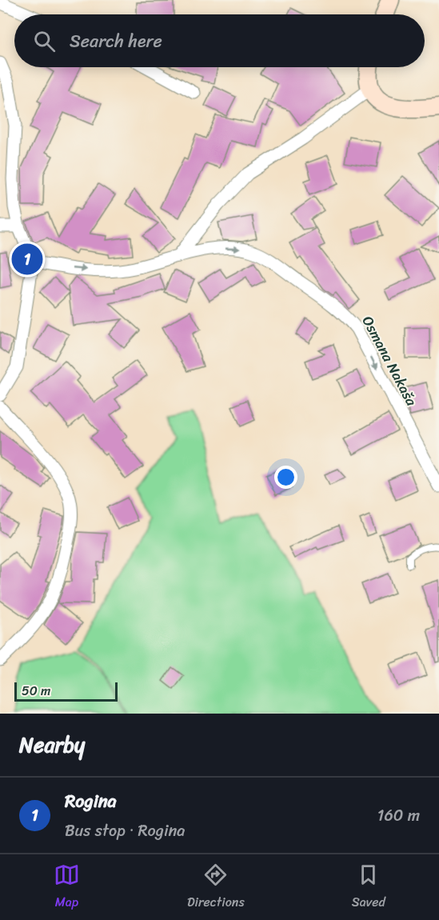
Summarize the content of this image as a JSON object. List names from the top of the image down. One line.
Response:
{"streets":{"street":["Osmana Nakaša"]},"one_way":["Osmana Nakaša"],"scale_bar":"50 m","page":{"search":"Search here","pins":"1","scale":"50 m","heading":"Nearby","list":[{"mark":"1","name":"Rogina","note":"Bus stop · Rogina","value":"160 m"}],"nav":["Map","Directions","Saved"]}}
